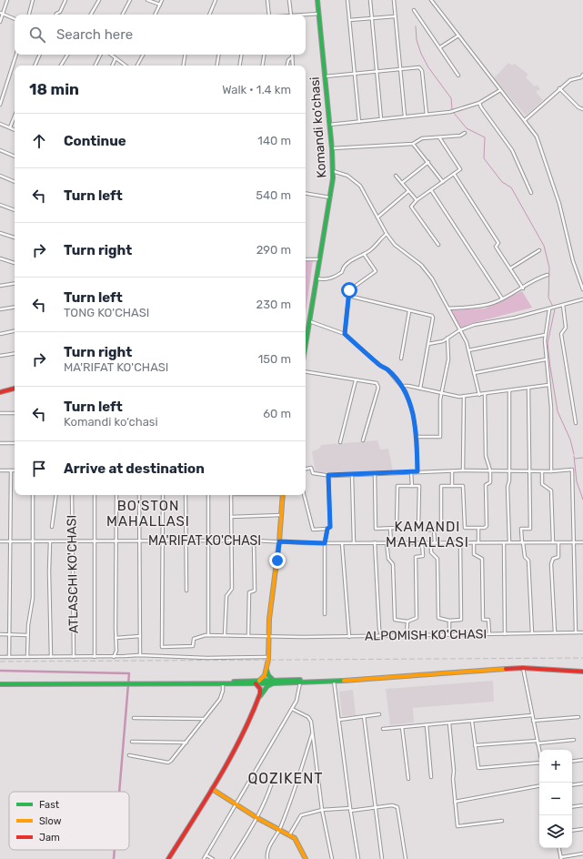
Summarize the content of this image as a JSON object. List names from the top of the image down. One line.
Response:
{"streets":{"main road":["Komandi ko‘chasi"],"street":["MA'RIFAT KO'CHASI","ATLASCHI KO'CHASI","ALPOMISH KO'CHASI"]},"crossings":[["MA'RIFAT KO'CHASI","ATLASCHI KO'CHASI"]],"districts":["BO'STON MAHALLASI","KAMANDI MAHALLASI","QOZIKENT"],"legend":["Fast","Slow","Jam"],"page":{"search":"Search here","heading":["18 min","Walk · 1.4 km"],"list":[["Continue","140 m"],["Turn left","540 m"],["Turn right","290 m"],["Turn left","TONG KO'CHASI","230 m"],["Turn right","MA'RIFAT KO'CHASI","150 m"],["Turn left","Komandi ko‘chasi","60 m"],"Arrive at destination"],"map_buttons":["+","−"]}}
